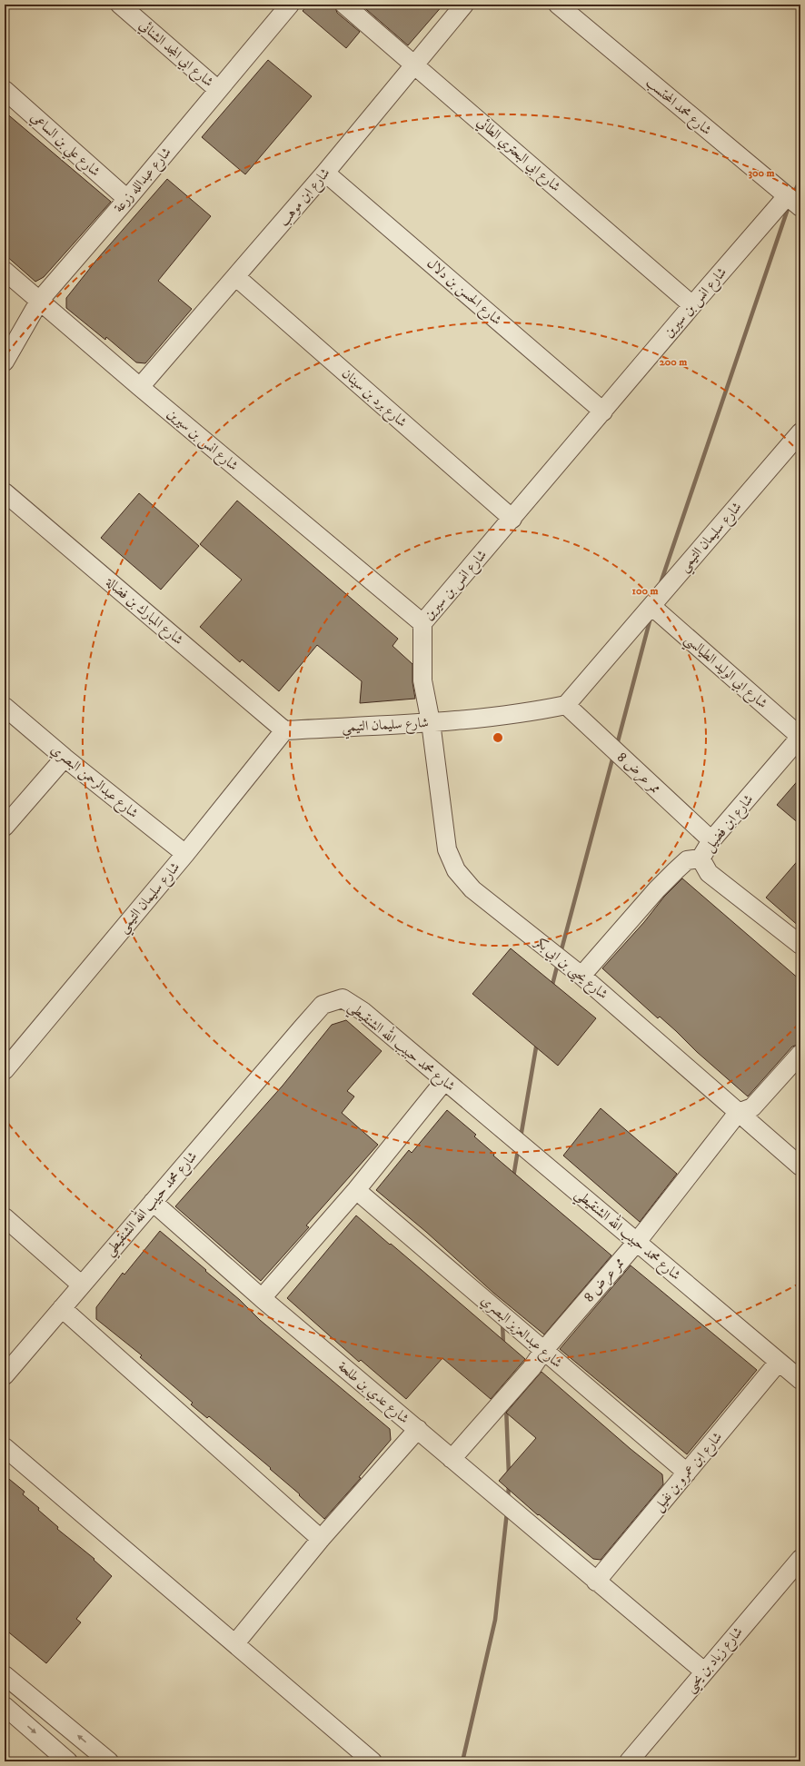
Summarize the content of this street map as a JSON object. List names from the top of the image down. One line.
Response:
{"streets":{"street":["شارع ابي المجد الشنائي","شارع محمد المحتسب","شارع علي بن الساعي","شارع ابي البحتري الطائي","شارع عبدالله زرعة","شارع ابن موهب","شارع الحسن بن دلال","شارع انس بن سيرين","شارع برد بن سينان","شارع سليمان التيمي","شارع المبارك بن فضالة","شارع ابي الوليد الطيالسي","ممر عرض 8","شارع عبدالرحمن البصري","شارع ابن فضيل","شارع يحيى بن ابي بكر","شارع محمد حبيب الله الشنقيطي","شارع عبدالعزيز البصري","شارع عدي بن طلحة","شارع ابن عمرو بن نفيل","شارع زياد بن يحيى"]},"crossings":[["شارع ابي المجد الشنائي","شارع عبدالله زرعة"],["شارع محمد المحتسب","شارع انس بن سيرين"],["شارع علي بن الساعي","شارع عبدالله زرعة"],["شارع ابي البحتري الطائي","شارع ابن موهب"],["شارع ابي البحتري الطائي","شارع انس بن سيرين"],["شارع عبدالله زرعة","شارع انس بن سيرين"],["شارع ابن موهب","شارع الحسن بن دلال"],["شارع ابن موهب","شارع انس بن سيرين"],["شارع ابن موهب","شارع برد بن سينان"],["شارع الحسن بن دلال","شارع انس بن سيرين"],["شارع انس بن سيرين","شارع برد بن سينان"],["شارع انس بن سيرين","شارع يحيى بن ابي بكر"],["شارع سليمان التيمي","شارع المبارك بن فضالة"],["شارع سليمان التيمي","شارع ابي الوليد الطيالسي"],["شارع سليمان التيمي","ممر عرض 8"],["شارع سليمان التيمي","شارع عبدالرحمن البصري"],["شارع سليمان التيمي","شارع يحيى بن ابي بكر"],["شارع ابي الوليد الطيالسي","شارع ابن فضيل"],["ممر عرض 8","شارع ابن فضيل"],["ممر عرض 8","شارع يحيى بن ابي بكر"],["ممر عرض 8","شارع محمد حبيب الله الشنقيطي"],["ممر عرض 8","شارع عبدالعزيز البصري"],["ممر عرض 8","شارع عدي بن طلحة"],["شارع محمد حبيب الله الشنقيطي","شارع عدي بن طلحة"],["شارع محمد حبيب الله الشنقيطي","شارع ابن عمرو بن نفيل"],["شارع عبدالعزيز البصري","شارع ابن عمرو بن نفيل"],["شارع عدي بن طلحة","شارع ابن عمرو بن نفيل"],["شارع عدي بن طلحة","شارع زياد بن يحيى"]],"rings":["300 m","200 m","100 m"]}
